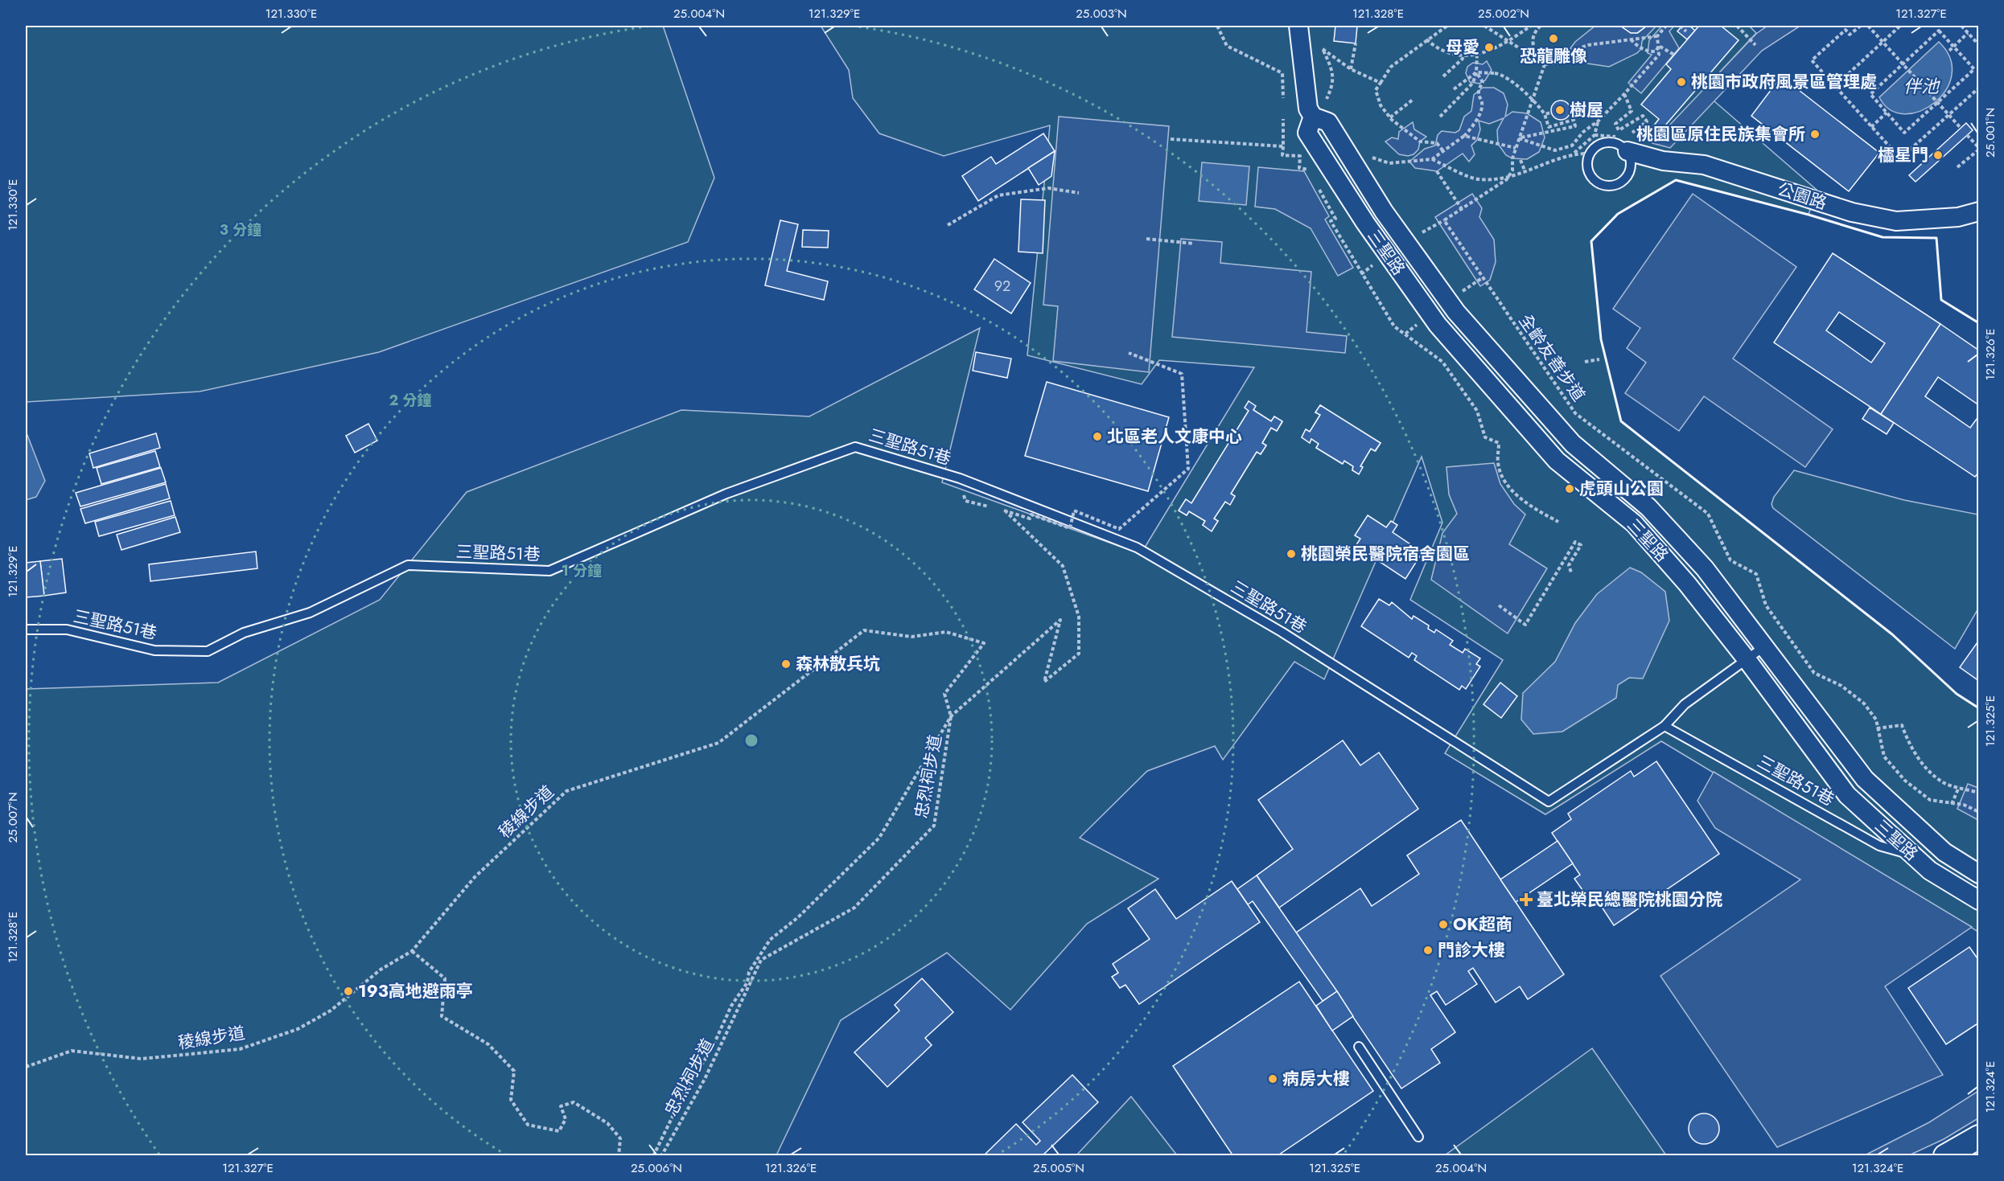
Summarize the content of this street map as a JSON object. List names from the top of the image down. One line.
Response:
{"streets":{"street":["公園路","三聖路"],"lane":["三聖路51巷"],"path":["全齡友善步道","忠烈祠步道","稜線步道"]},"crossings":[["三聖路","三聖路51巷"],["忠烈祠步道","稜線步道"]],"water":["伴池"],"places":{"other":["恐龍雕像","母愛","桃園市政府風景區管理處","樹屋","桃園區原住民族集會所","櫺星門","北區老人文康中心","虎頭山公園","桃園榮民醫院宿舍園區","森林散兵坑","OK超商","門診大樓","193高地避雨亭","病房大樓"],"health":["臺北榮民總醫院桃園分院"]},"house_numbers":["92"],"coordinates":["121.330°E","25.004°N","121.329°E","25.003°N","121.328°E","25.002°N","121.327°E","25.001°N","121.326°E","121.325°E","25.007°N","121.324°E","25.006°N","25.005°N"],"rings":["3 分鐘","2 分鐘","1 分鐘"]}
